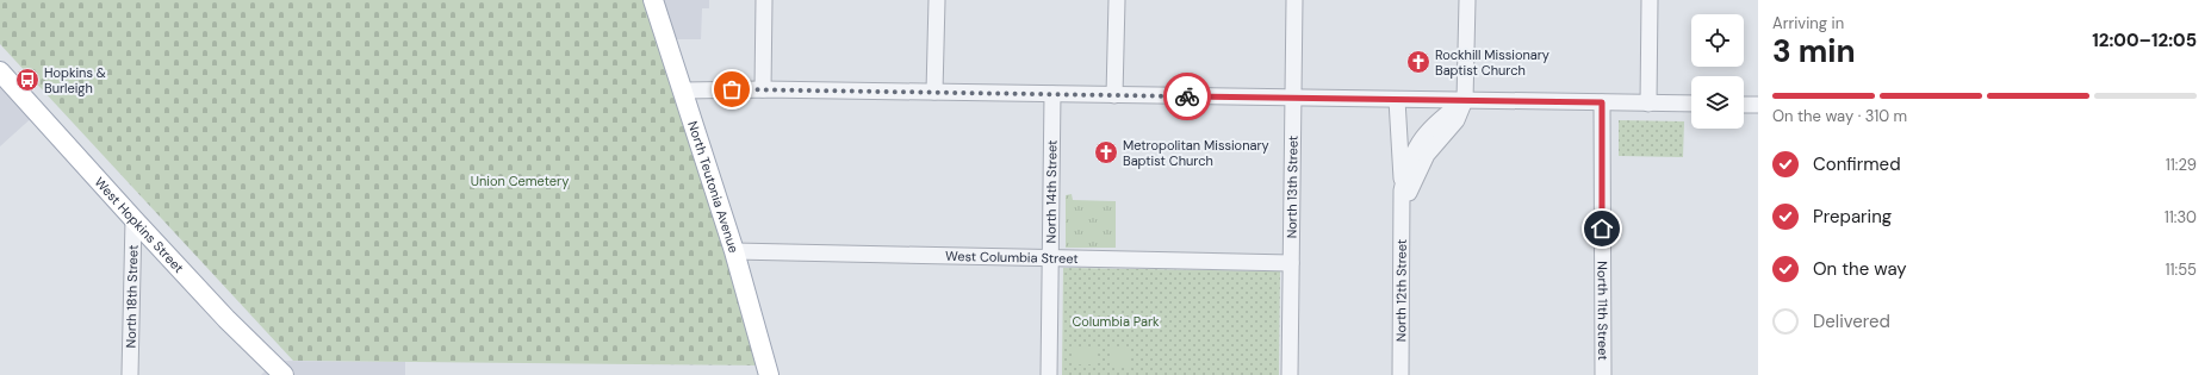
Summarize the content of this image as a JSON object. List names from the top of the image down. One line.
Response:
{"streets":{"main road":["North Teutonia Avenue","West Hopkins Street"],"street":["North 13th Street","North 14th Street","West Columbia Street","North 12th Street","North 18th Street","North 11th Street"]},"crossings":[["North Teutonia Avenue","West Columbia Street"],["North 13th Street","West Columbia Street"],["North 14th Street","West Columbia Street"],["West Hopkins Street","North 18th Street"]],"parks":["Union Cemetery","Columbia Park"],"places":{"church":["Rockhill Missionary Baptist Church","Metropolitan Missionary Baptist Church"],"bus stop":["Hopkins & Burleigh"]},"page":{"heading":["3 min","Arriving in","12:00–12:05"],"bar":"On the way · 310 m","list":[["Confirmed","11:29"],["Preparing","11:30"],["On the way","11:55"],"Delivered"]}}
